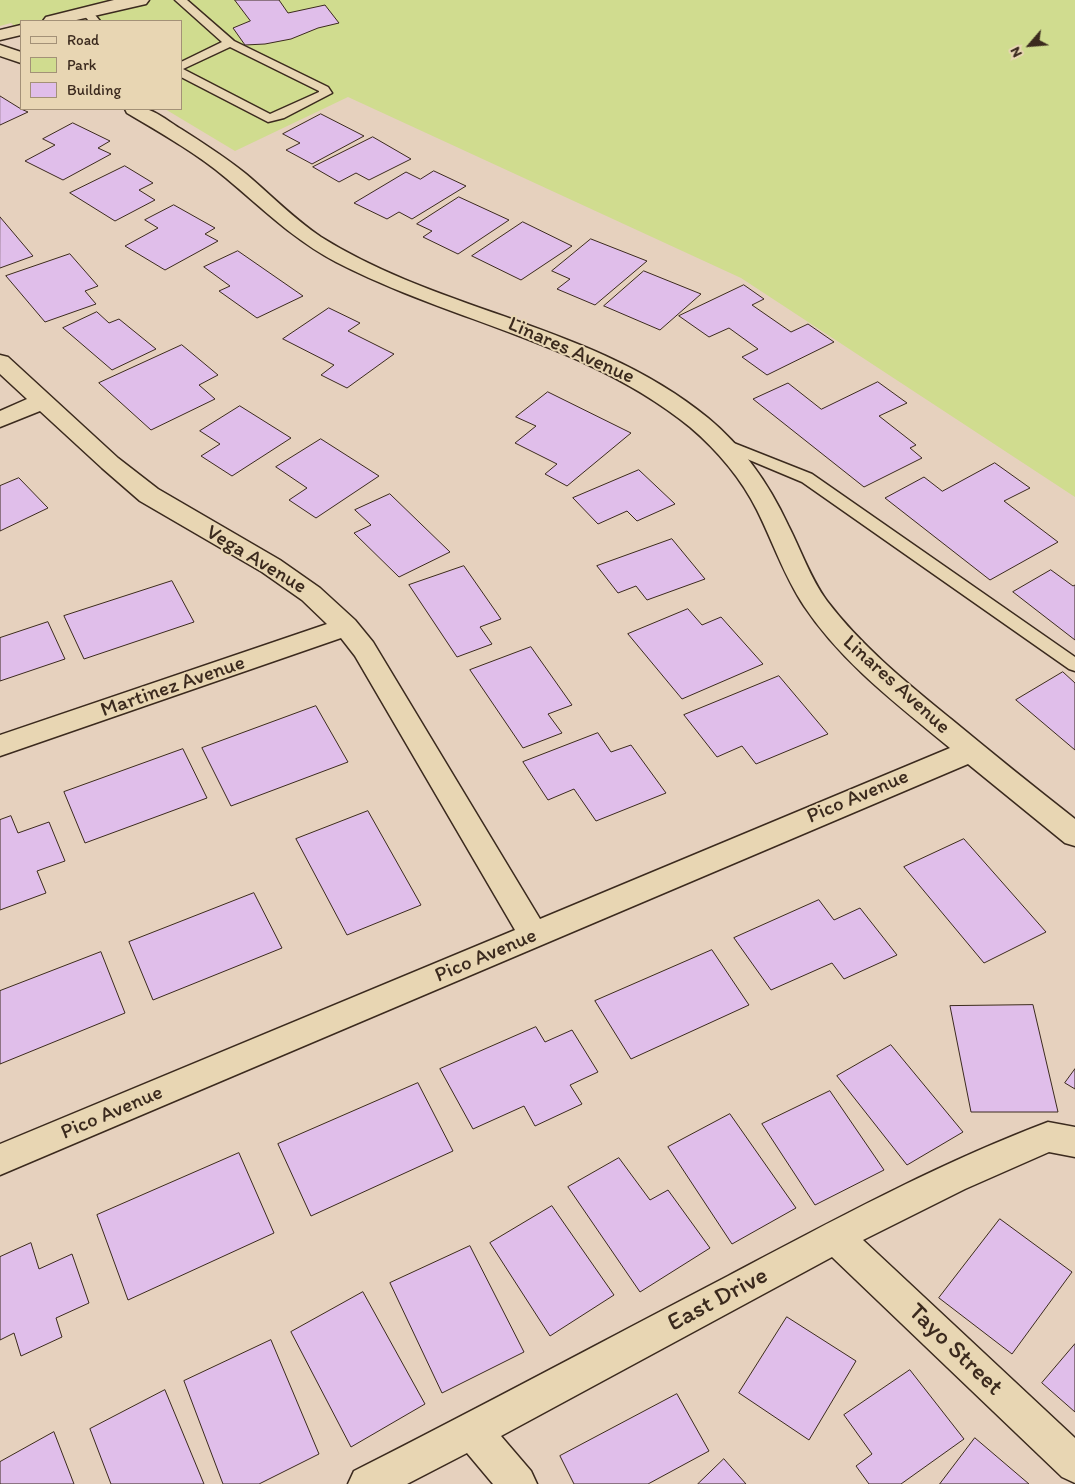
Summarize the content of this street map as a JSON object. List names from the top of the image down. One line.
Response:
{"streets":{"street":["Linares Avenue","Vega Avenue","Martinez Avenue","Pico Avenue","East Drive","Tayo Street"]},"crossings":[["Linares Avenue","Pico Avenue"],["Vega Avenue","Martinez Avenue"],["Vega Avenue","Pico Avenue"],["East Drive","Tayo Street"]],"legend":["Road","Park","Building"],"north":"bottom left"}
